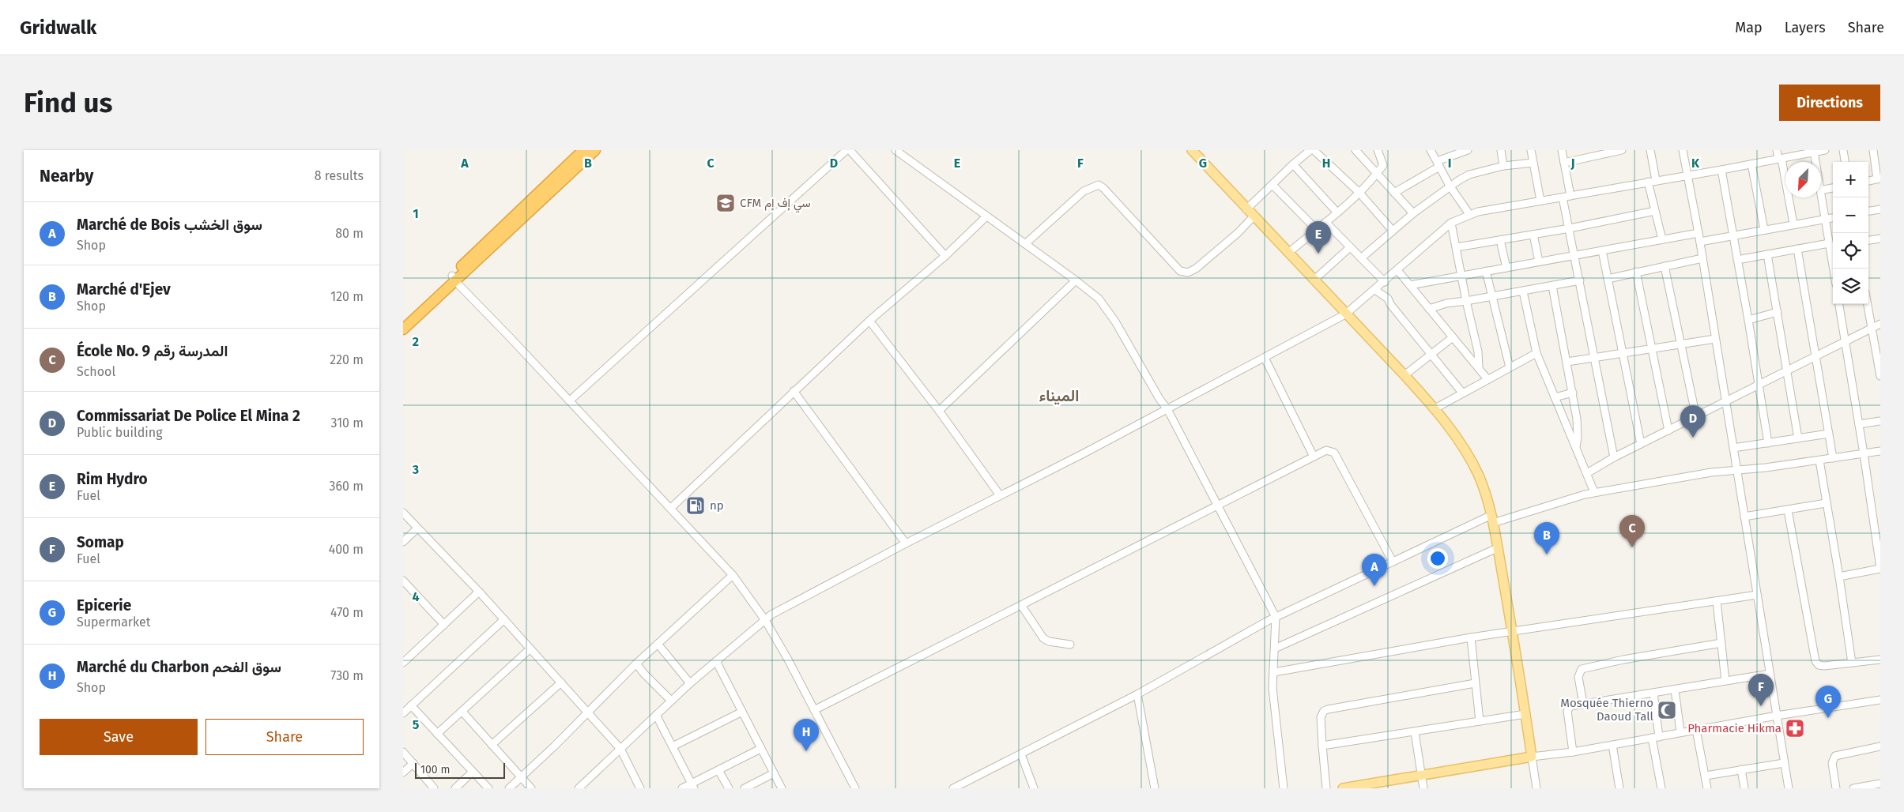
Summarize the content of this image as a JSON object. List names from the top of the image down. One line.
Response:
{"districts":["الميناء"],"places":{"school or university":["CFM سي إف إم"],"fuel station":["np"],"mosque":["Mosquée Thierno Daoud Tall"],"pharmacy":["Pharmacie Hikma"]},"scale_bar":"100 m","north":"bottom left","page":{"header":"Gridwalk","nav":["Map","Layers","Share"],"buttons":["Directions",["Save","Share"]],"title":"Find us","heading":["Nearby","8 results"],"map_buttons":["+","−"],"list":[{"mark":"A","name":"Marché de Bois سوق الخشب","note":"Shop","value":"80 m"},{"mark":"B","name":"Marché d'Ejev","note":"Shop","value":"120 m"},{"mark":"C","name":"École No. 9 المدرسة رقم","note":"School","value":"220 m"},{"mark":"D","name":"Commissariat De Police El Mina 2","note":"Public building","value":"310 m"},{"mark":"E","name":"Rim Hydro","note":"Fuel","value":"360 m"},{"mark":"F","name":"Somap","note":"Fuel","value":"400 m"},{"mark":"G","name":"Epicerie","note":"Supermarket","value":"470 m"},{"mark":"H","name":"Marché du Charbon سوق الفحم","note":"Shop","value":"730 m"}],"pins":["E","D","C","B","A","F","G","H"],"scale":"100 m"},"grid":{"columns":["A","B","C","D","E","F","G","H","I","J","K"],"rows":["1","2","3","4","5"]}}
